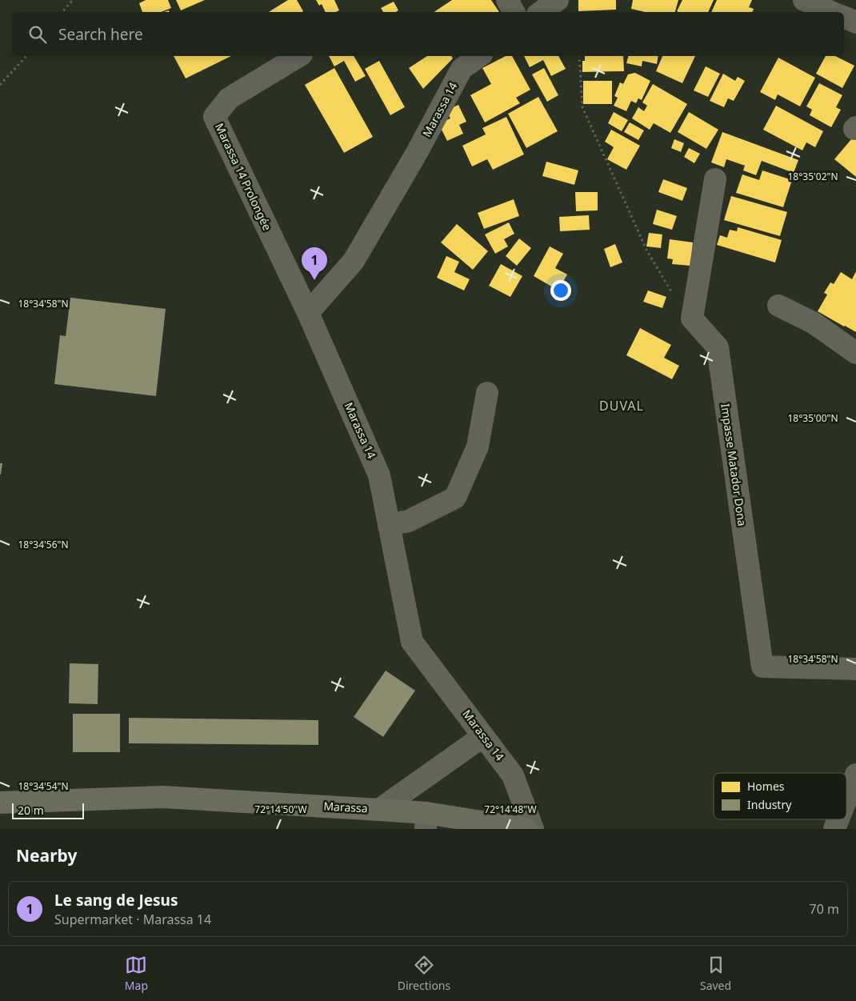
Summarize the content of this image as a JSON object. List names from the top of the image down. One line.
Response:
{"streets":{"main road":["Marassa"],"street":["Marassa 14","Marassa 14 Prolongée","Impasse Matador Dona"]},"crossings":[["Marassa 14","Marassa 14 Prolongée"]],"districts":["DUVAL"],"legend":["Homes","Industry"],"scale_bar":"20 m","page":{"search":"Search here","pins":"1","scale":"20 m","heading":"Nearby","list":[{"mark":"1","name":"Le sang de Jesus","note":"Supermarket · Marassa 14","value":"70 m"}],"nav":["Map","Directions","Saved"]},"coordinates":["18°35'02\"N","18°34'58\"N","18°35'00\"N","18°34'56\"N","18°34'54\"N","72°14'50\"W","72°14'48\"W"]}
